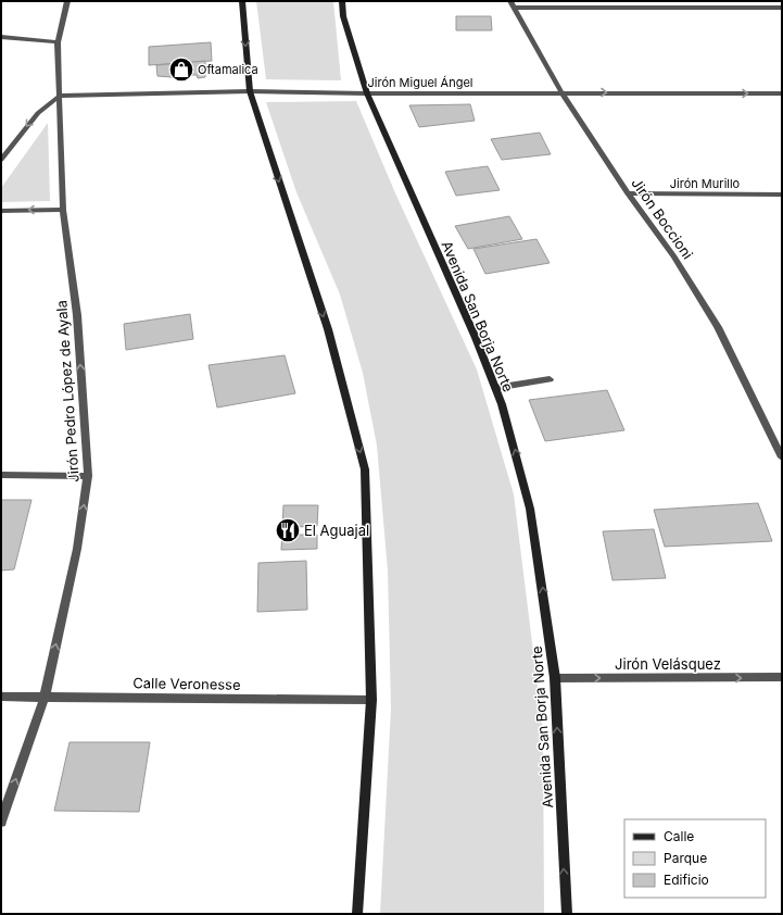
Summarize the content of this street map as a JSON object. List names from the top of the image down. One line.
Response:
{"streets":{"main road":["Avenida San Borja Norte"],"street":["Jirón Miguel Ángel","Jirón Murillo","Jirón Boccioni","Jirón Pedro López de Ayala","Jirón Velásquez","Calle Veronesse"]},"crossings":[["Jirón Miguel Ángel","Jirón Boccioni"],["Jirón Miguel Ángel","Avenida San Borja Norte"],["Jirón Miguel Ángel","Jirón Pedro López de Ayala"],["Jirón Murillo","Jirón Boccioni"],["Avenida San Borja Norte","Jirón Velásquez"],["Jirón Pedro López de Ayala","Calle Veronesse"]],"one_way":["Avenida San Borja Norte","Jirón Pedro López de Ayala","Jirón Velásquez"],"places":{"shop":["Oftamalica"],"restaurant":["El Aguajal"]},"legend":["Calle","Parque","Edificio"]}
